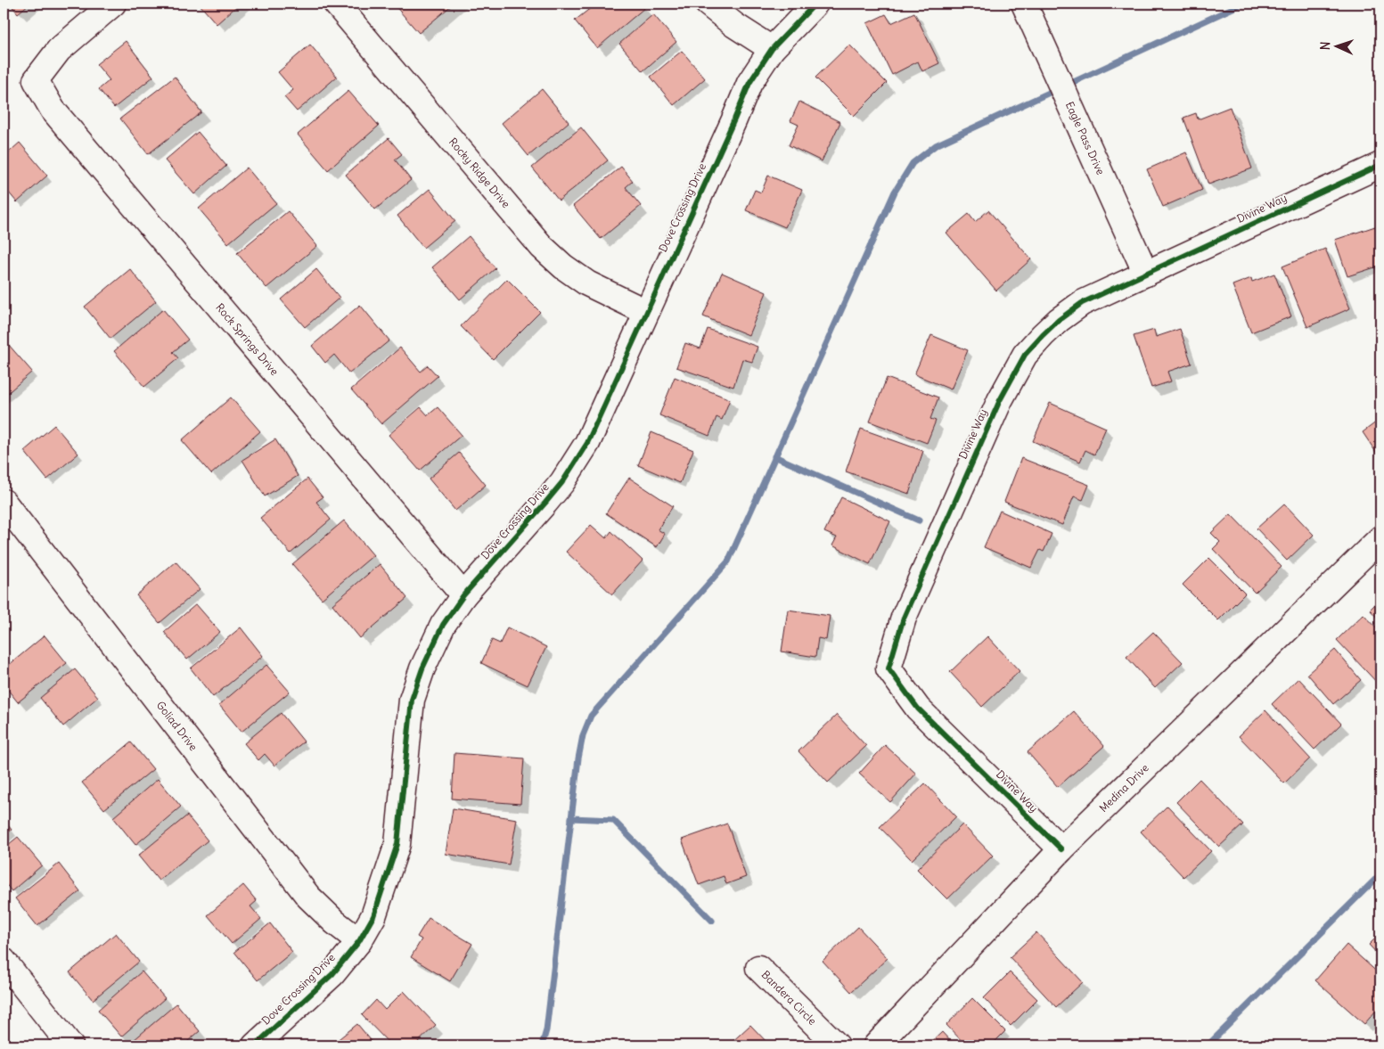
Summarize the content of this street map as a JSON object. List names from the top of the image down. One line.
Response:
{"streets":{"street":["Eagle Pass Drive","Rocky Ridge Drive","Dove Crossing Drive","Divine Way","Rock Springs Drive","Goliad Drive","Medina Drive","Bandera Circle"]},"crossings":[["Eagle Pass Drive","Divine Way"],["Rocky Ridge Drive","Dove Crossing Drive"],["Dove Crossing Drive","Rock Springs Drive"],["Dove Crossing Drive","Goliad Drive"],["Divine Way","Medina Drive"]],"north":"left"}
